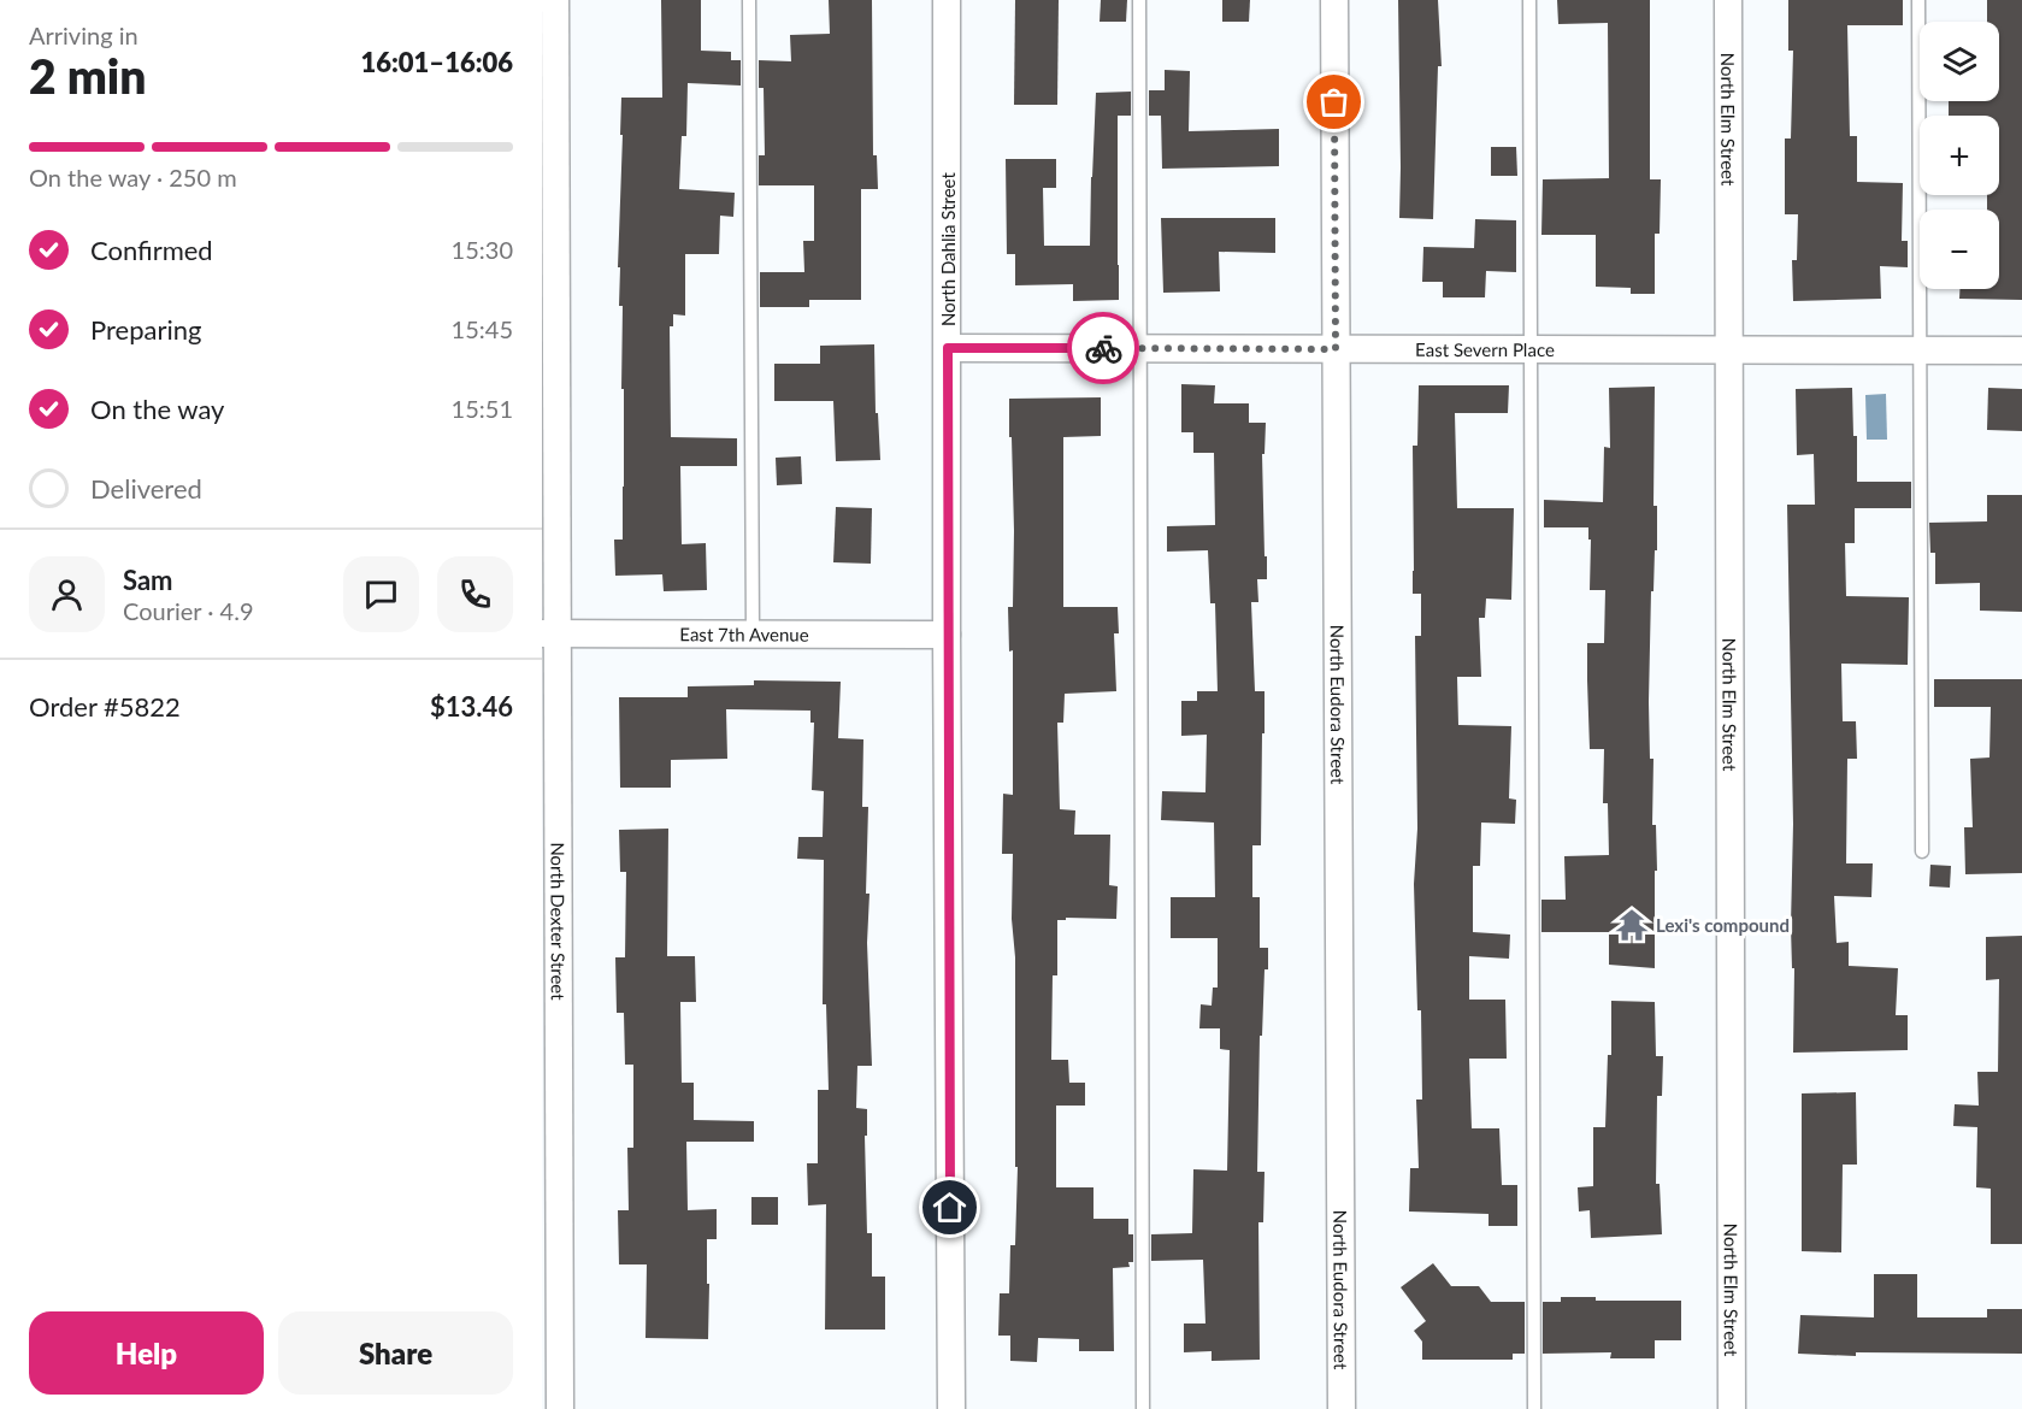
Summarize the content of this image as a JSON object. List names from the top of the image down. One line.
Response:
{"streets":{"street":["North Elm Street","North Dahlia Street","East Severn Place","East 7th Avenue","North Eudora Street","North Dexter Street"]},"crossings":[["North Elm Street","East Severn Place"],["North Dahlia Street","East Severn Place"],["North Dahlia Street","East 7th Avenue"],["East Severn Place","North Eudora Street"],["East 7th Avenue","North Dexter Street"]],"places":{"temple":["Lexi's compound"]},"page":{"heading":["2 min","Arriving in","16:01–16:06"],"panel":["Sam","Courier · 4.9","Order #5822","$13.46"],"map_buttons":["+","−"],"bar":"On the way · 250 m","list":[["Confirmed","15:30"],["Preparing","15:45"],["On the way","15:51"],"Delivered"],"buttons":["Help","Share"]}}
